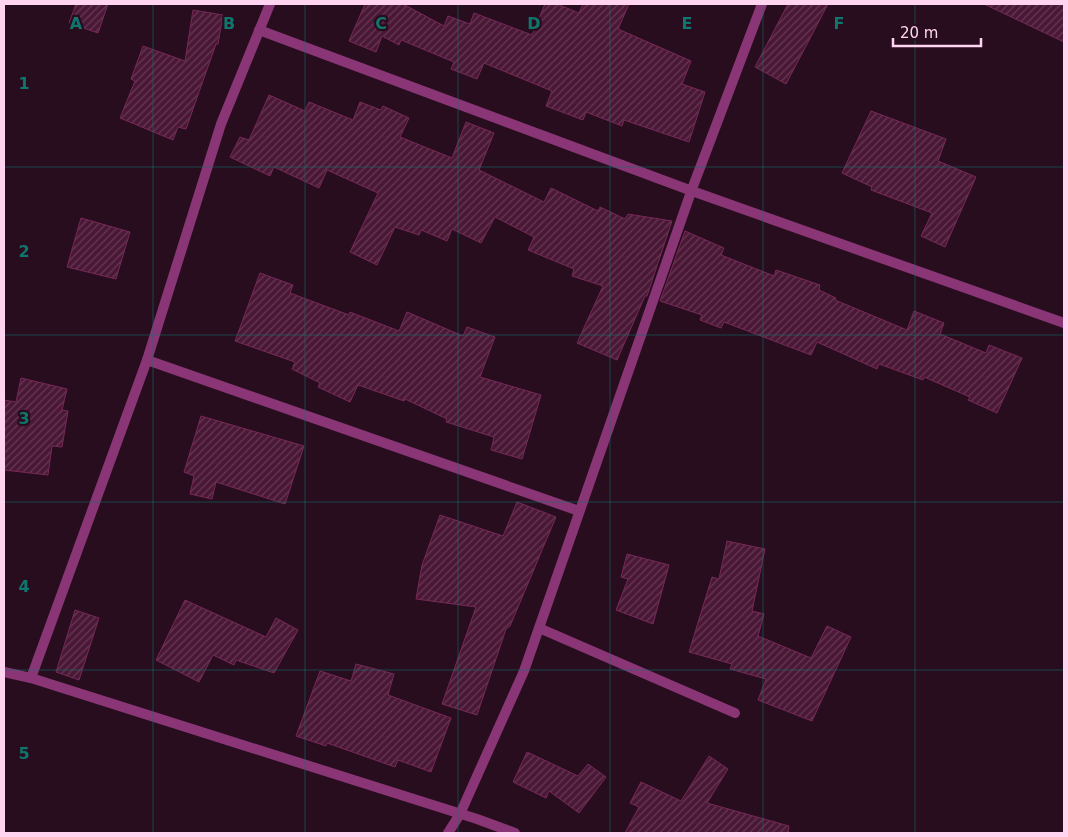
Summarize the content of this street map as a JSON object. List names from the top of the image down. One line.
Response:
{"scale_bar":"20 m","grid":{"columns":["A","B","C","D","E","F"],"rows":["1","2","3","4","5"]}}
